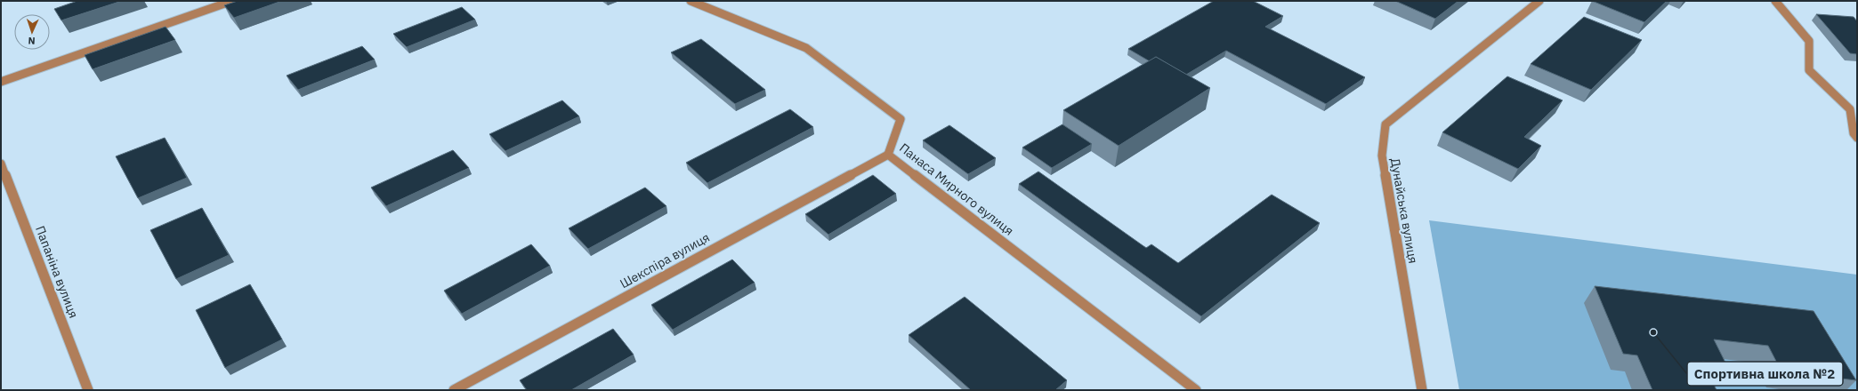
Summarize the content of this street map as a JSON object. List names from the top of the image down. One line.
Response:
{"streets":{"street":["Панаса Мирного вулиця","Дунайська вулиця","Шекспіра вулиця","Папаніна вулиця"]},"crossings":[["Панаса Мирного вулиця","Шекспіра вулиця"]],"places":["Спортивна школа №2"],"north":"bottom"}
